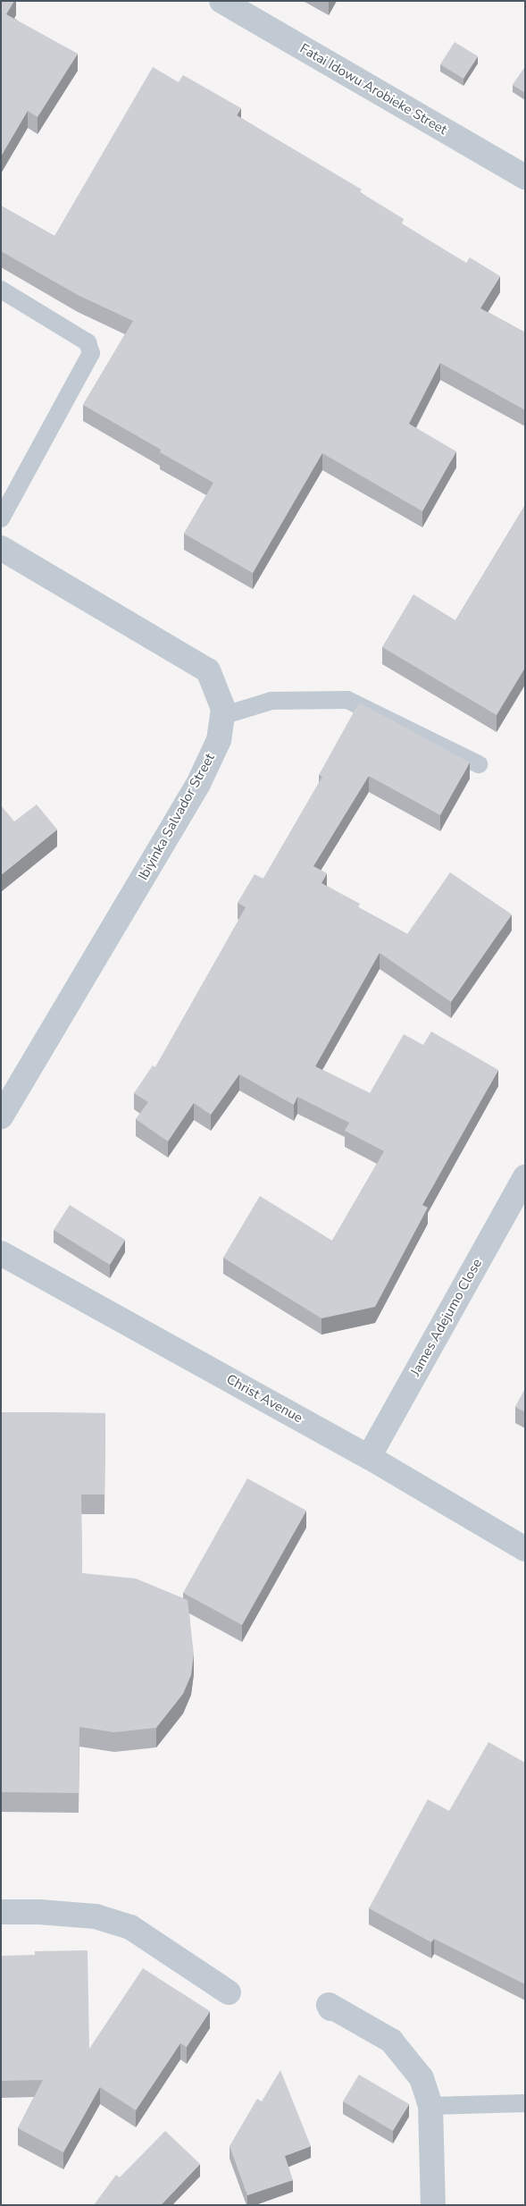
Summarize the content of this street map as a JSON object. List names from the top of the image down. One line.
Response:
{"streets":{"street":["Fatai Idowu Arobieke Street","Ibiyinka Salvador Street","James Adejumo Close","Christ Avenue"]},"crossings":[["James Adejumo Close","Christ Avenue"]]}
